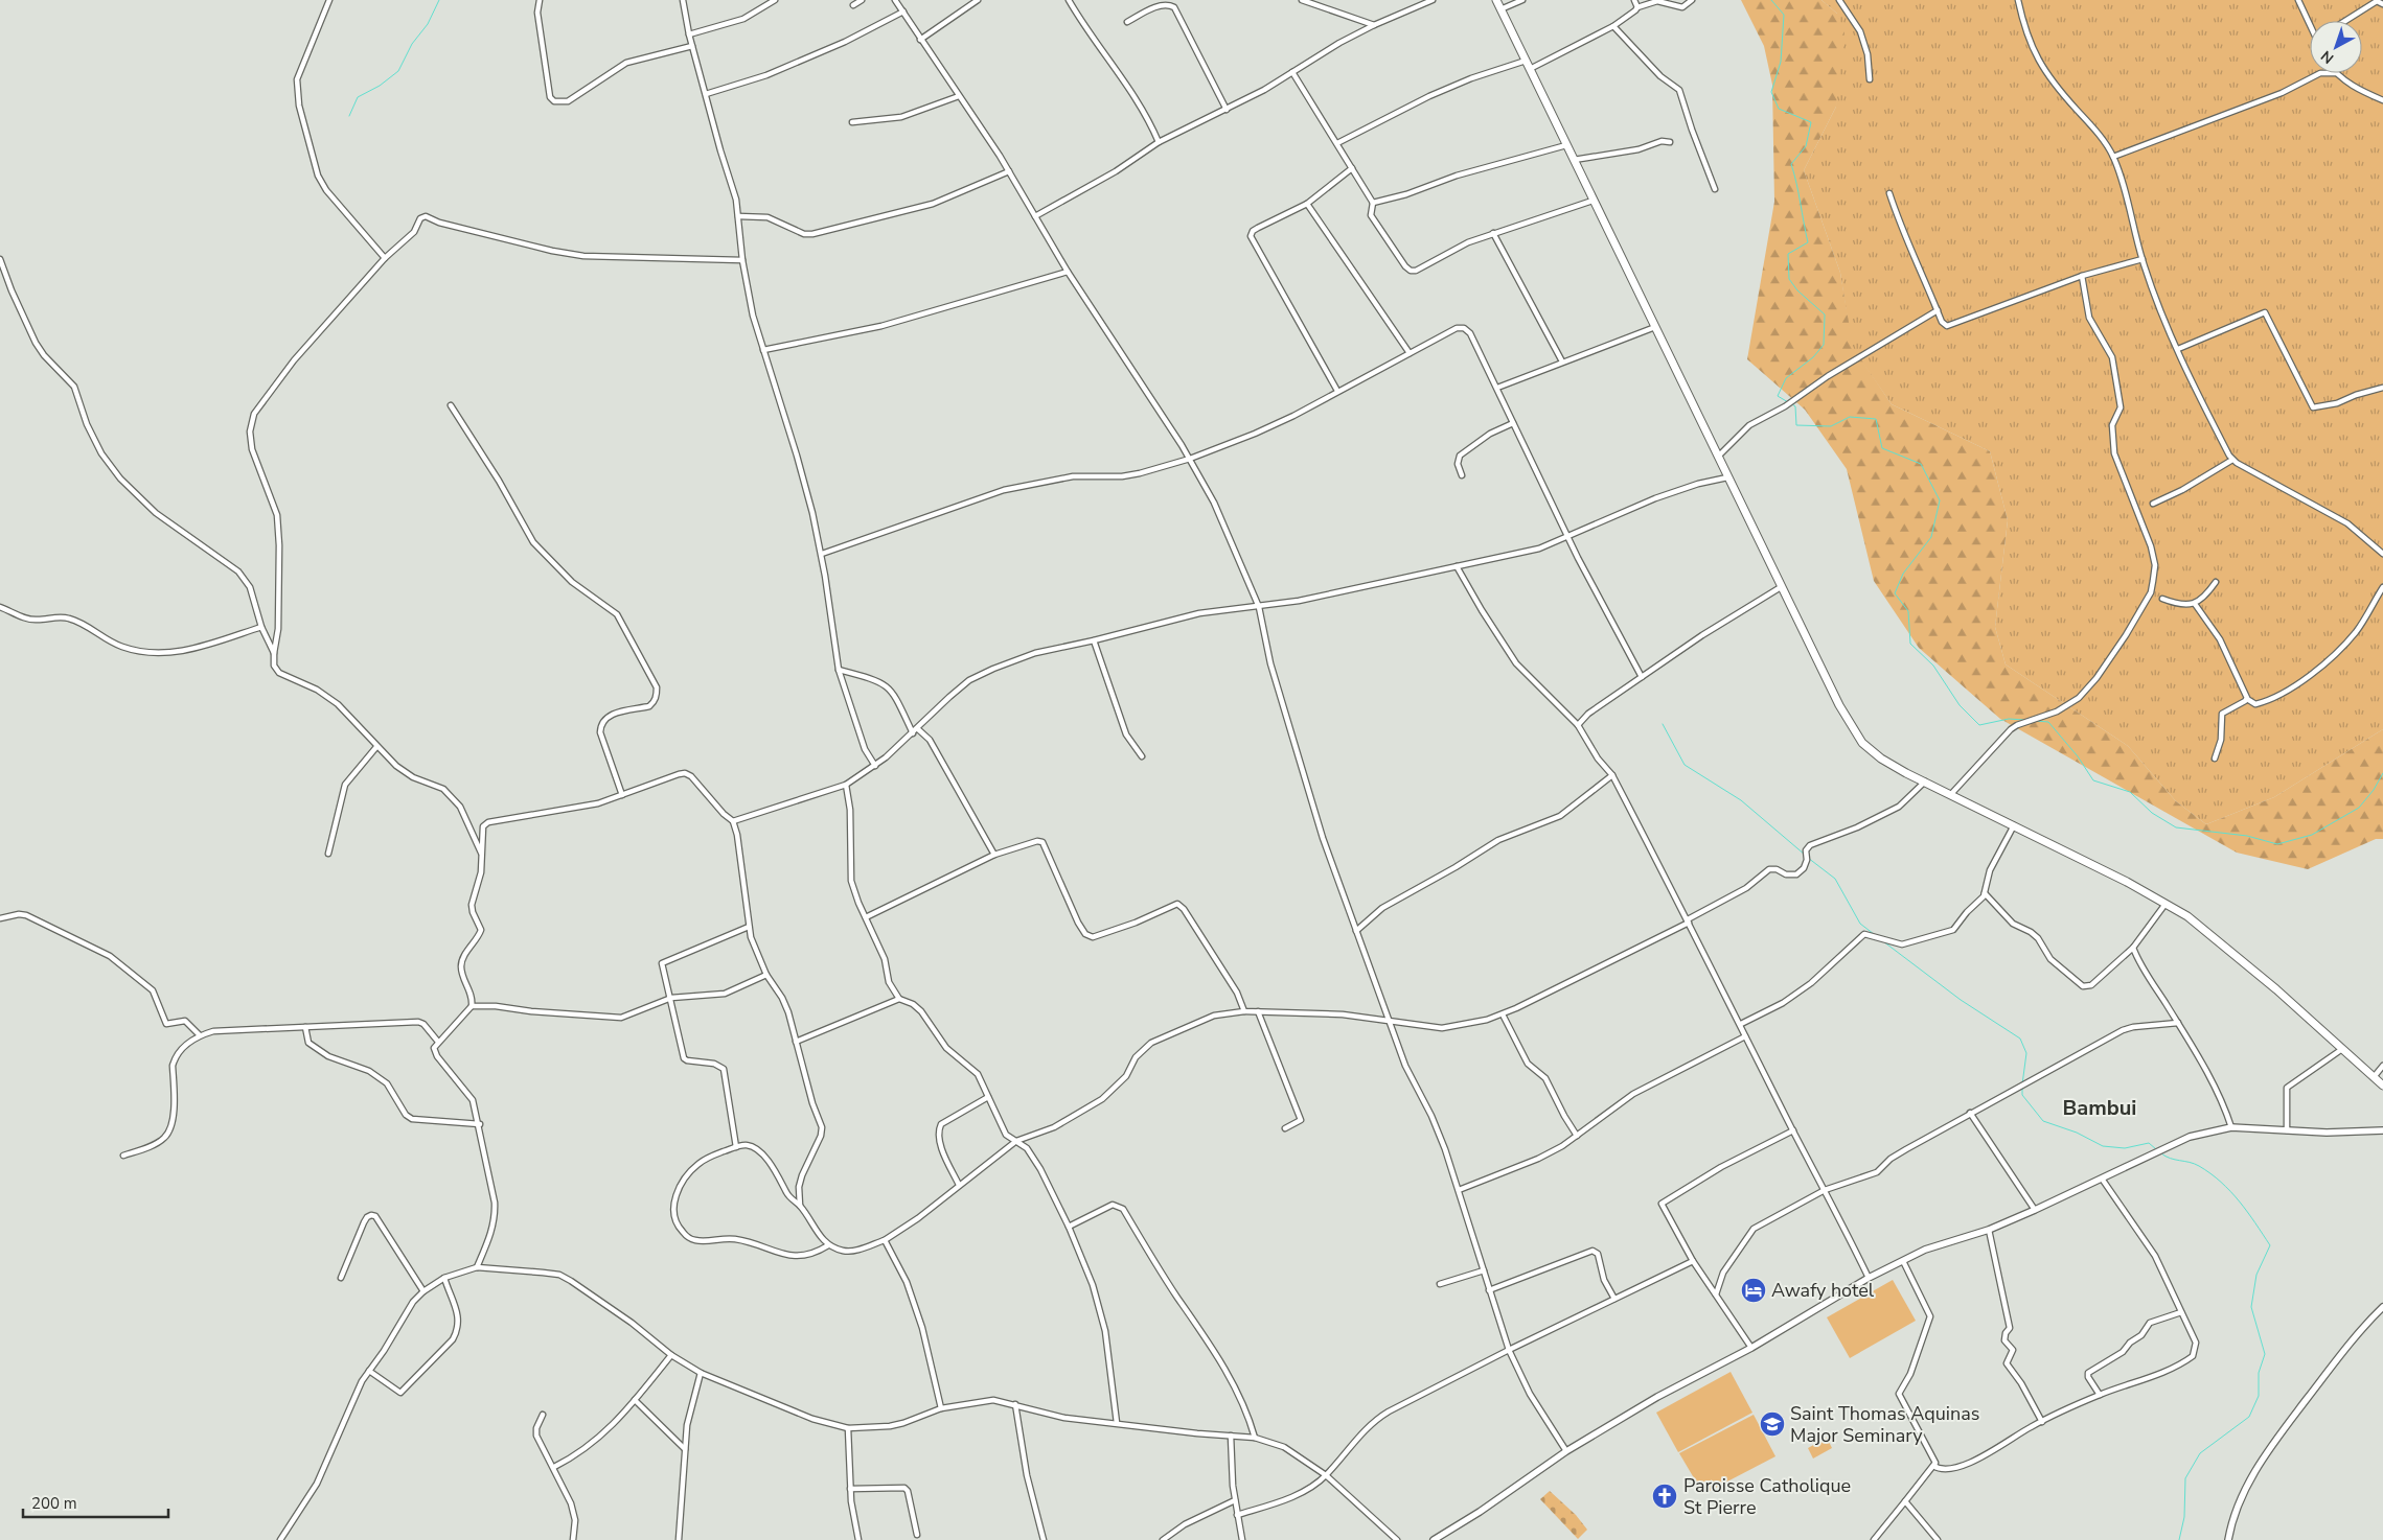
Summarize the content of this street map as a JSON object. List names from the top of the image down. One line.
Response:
{"districts":["Bambui"],"places":{"hotel":["Awafy hotel"],"school or university":["Saint Thomas Aquinas Major Seminary"],"church":["Paroisse Catholique St Pierre"]},"scale_bar":"200 m","north":"bottom left"}
